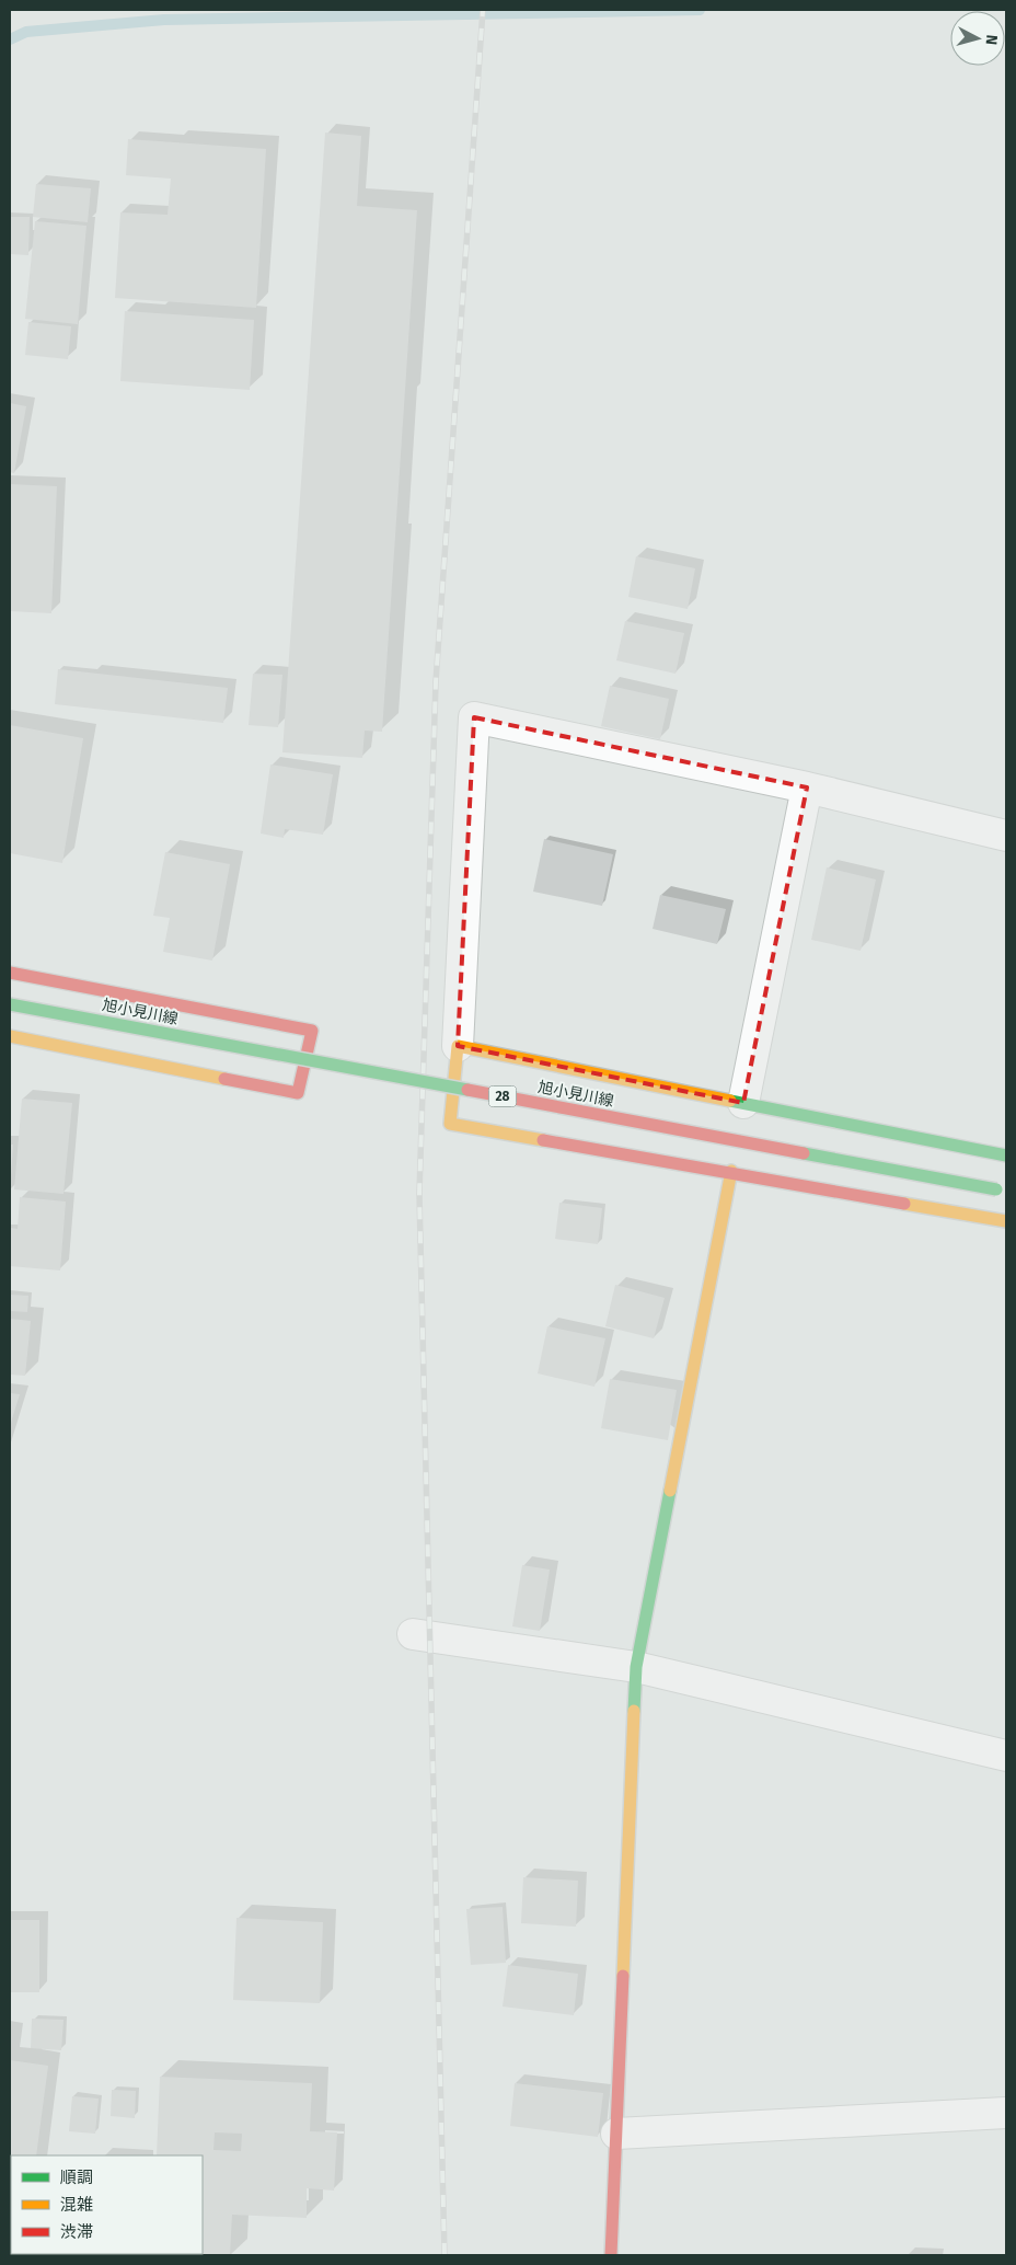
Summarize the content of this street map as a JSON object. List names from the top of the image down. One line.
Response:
{"streets":{"main road":["旭小見川線","28"]},"legend":["順調","混雑","渋滞"],"north":"right"}
